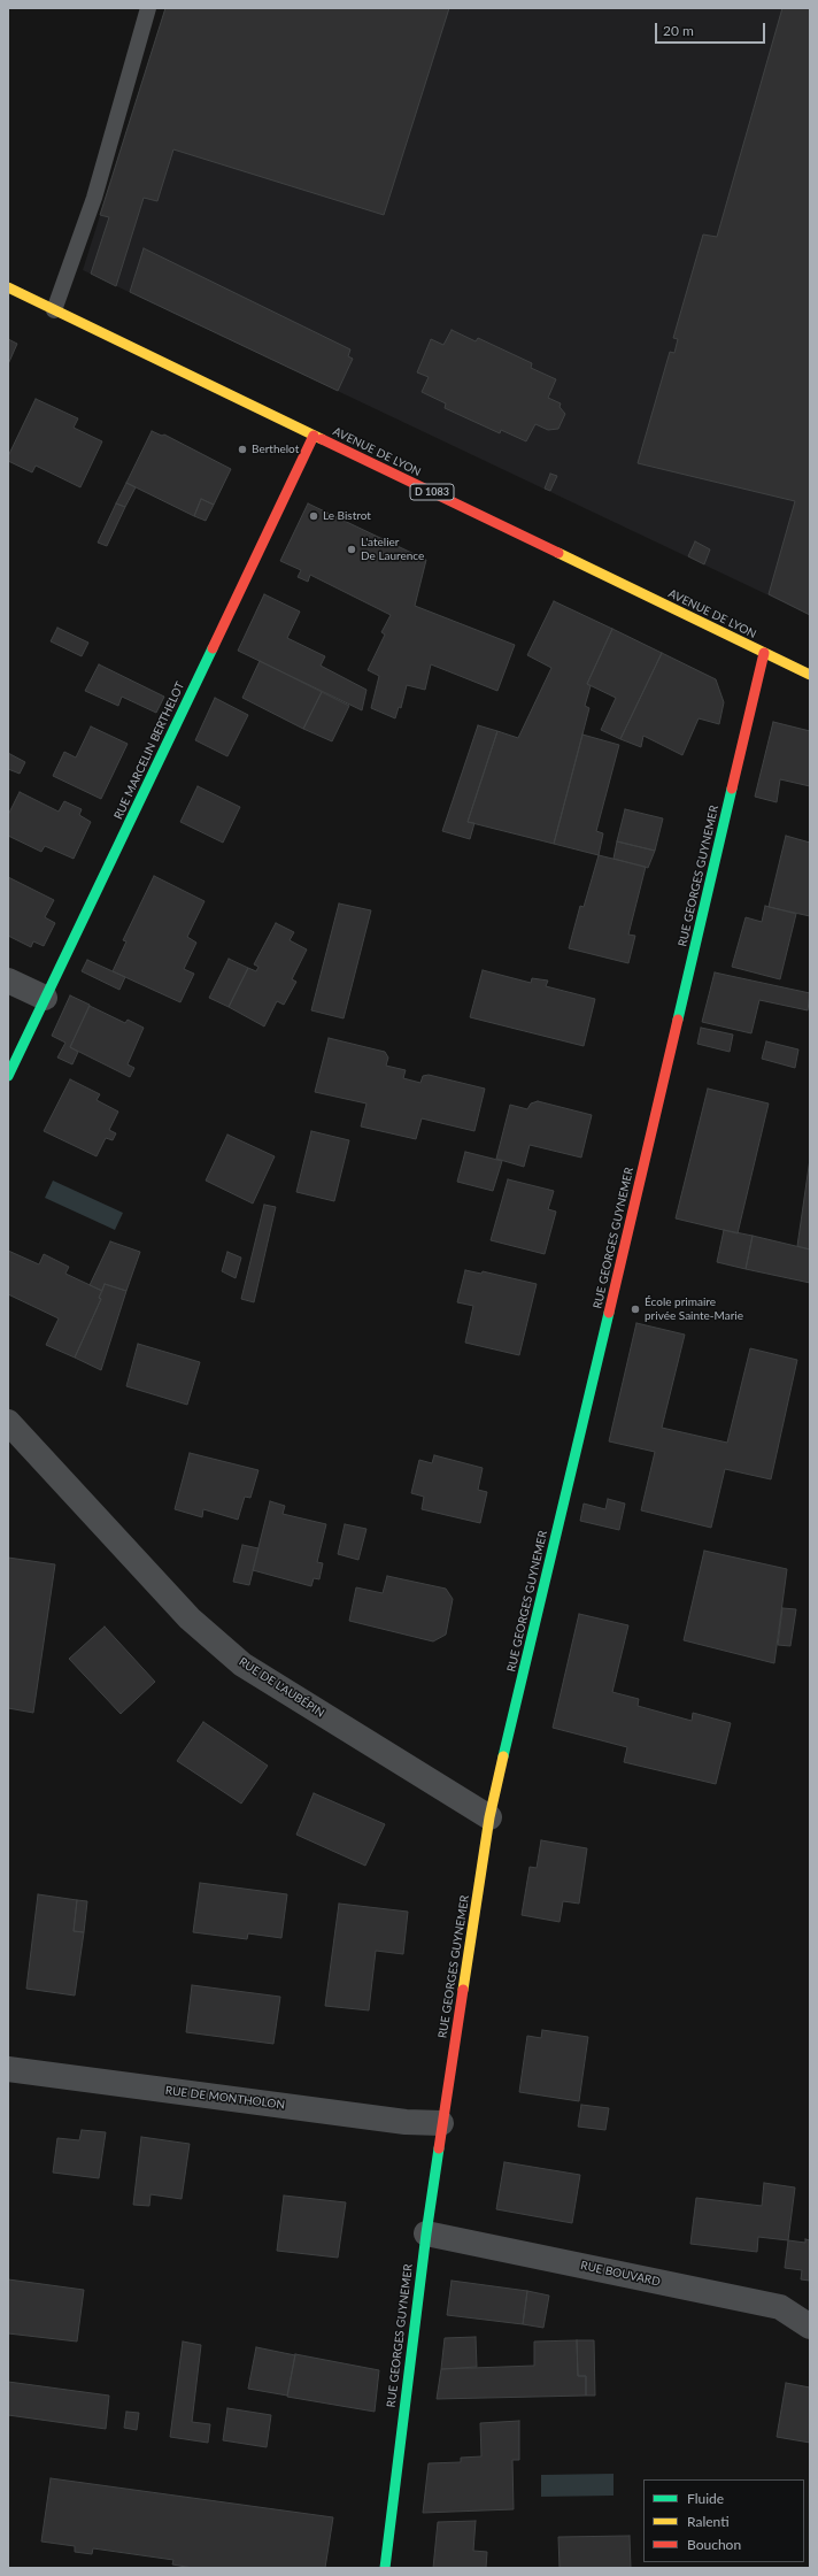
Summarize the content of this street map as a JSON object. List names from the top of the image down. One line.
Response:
{"streets":{"street":["AVENUE DE LYON","D 1083","RUE MARCELIN BERTHELOT","RUE GEORGES GUYNEMER","RUE DE L'AUBÉPIN","RUE DE MONTHOLON","RUE BOUVARD"]},"crossings":[["AVENUE DE LYON","RUE MARCELIN BERTHELOT"],["AVENUE DE LYON","RUE GEORGES GUYNEMER"],["RUE GEORGES GUYNEMER","RUE DE L'AUBÉPIN"],["RUE GEORGES GUYNEMER","RUE DE MONTHOLON"],["RUE GEORGES GUYNEMER","RUE BOUVARD"]],"places":["Berthelot","Le Bistrot","L'atelier De Laurence","École primaire privée Sainte-Marie"],"legend":["Fluide","Ralenti","Bouchon"],"scale_bar":"20 m"}
